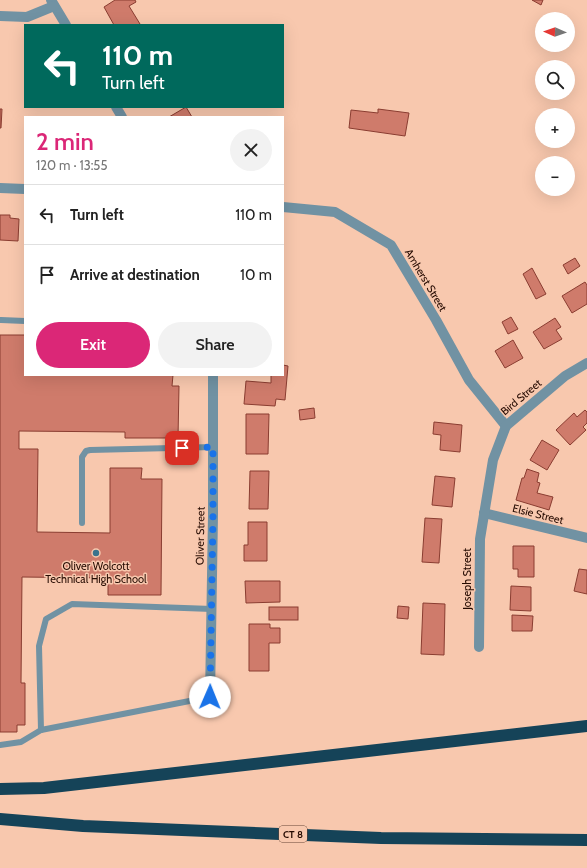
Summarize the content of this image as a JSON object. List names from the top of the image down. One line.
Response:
{"streets":{"highway":["CT 8"],"street":["Amherst Street","Bird Street","Elsie Street","Oliver Street","Joseph Street"]},"crossings":[["Amherst Street","Bird Street"],["Bird Street","Elsie Street"],["Bird Street","Joseph Street"],["Elsie Street","Joseph Street"]],"places":["Oliver Wolcott Technical High School"],"north":"left","page":{"map_buttons":["+","−"],"turn":["110 m","Turn left"],"heading":["2 min","120 m · 13:55"],"list":[{"name":"Turn left","value":"110 m"},{"name":"Arrive at destination","value":"10 m"}],"buttons":["Exit","Share"]}}
